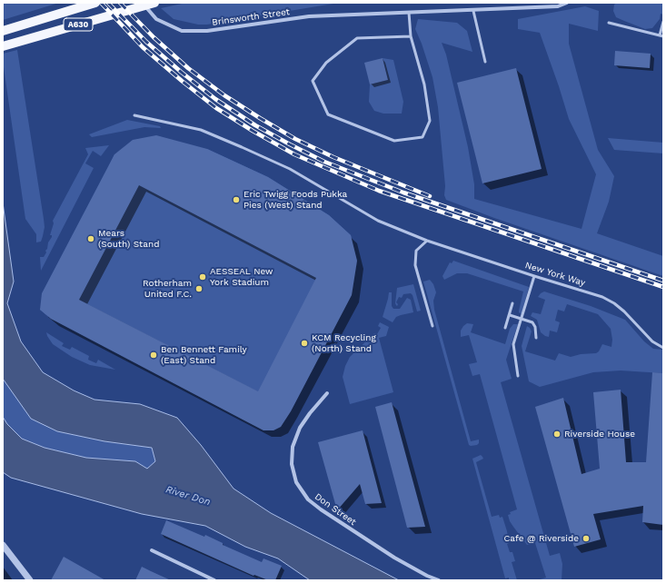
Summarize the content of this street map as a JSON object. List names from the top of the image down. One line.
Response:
{"streets":{"main road":["A630"],"street":["Brinsworth Street","Don Street"],"lane":["New York Way"]},"water":["River Don"],"places":["Eric Twigg Foods Pukka Pies (West) Stand","Mears (South) Stand","AESSEAL New York Stadium","Rotherham United F.C.","KCM Recycling (North) Stand","Ben Bennett Family (East) Stand","Riverside House","Cafe @ Riverside"]}
